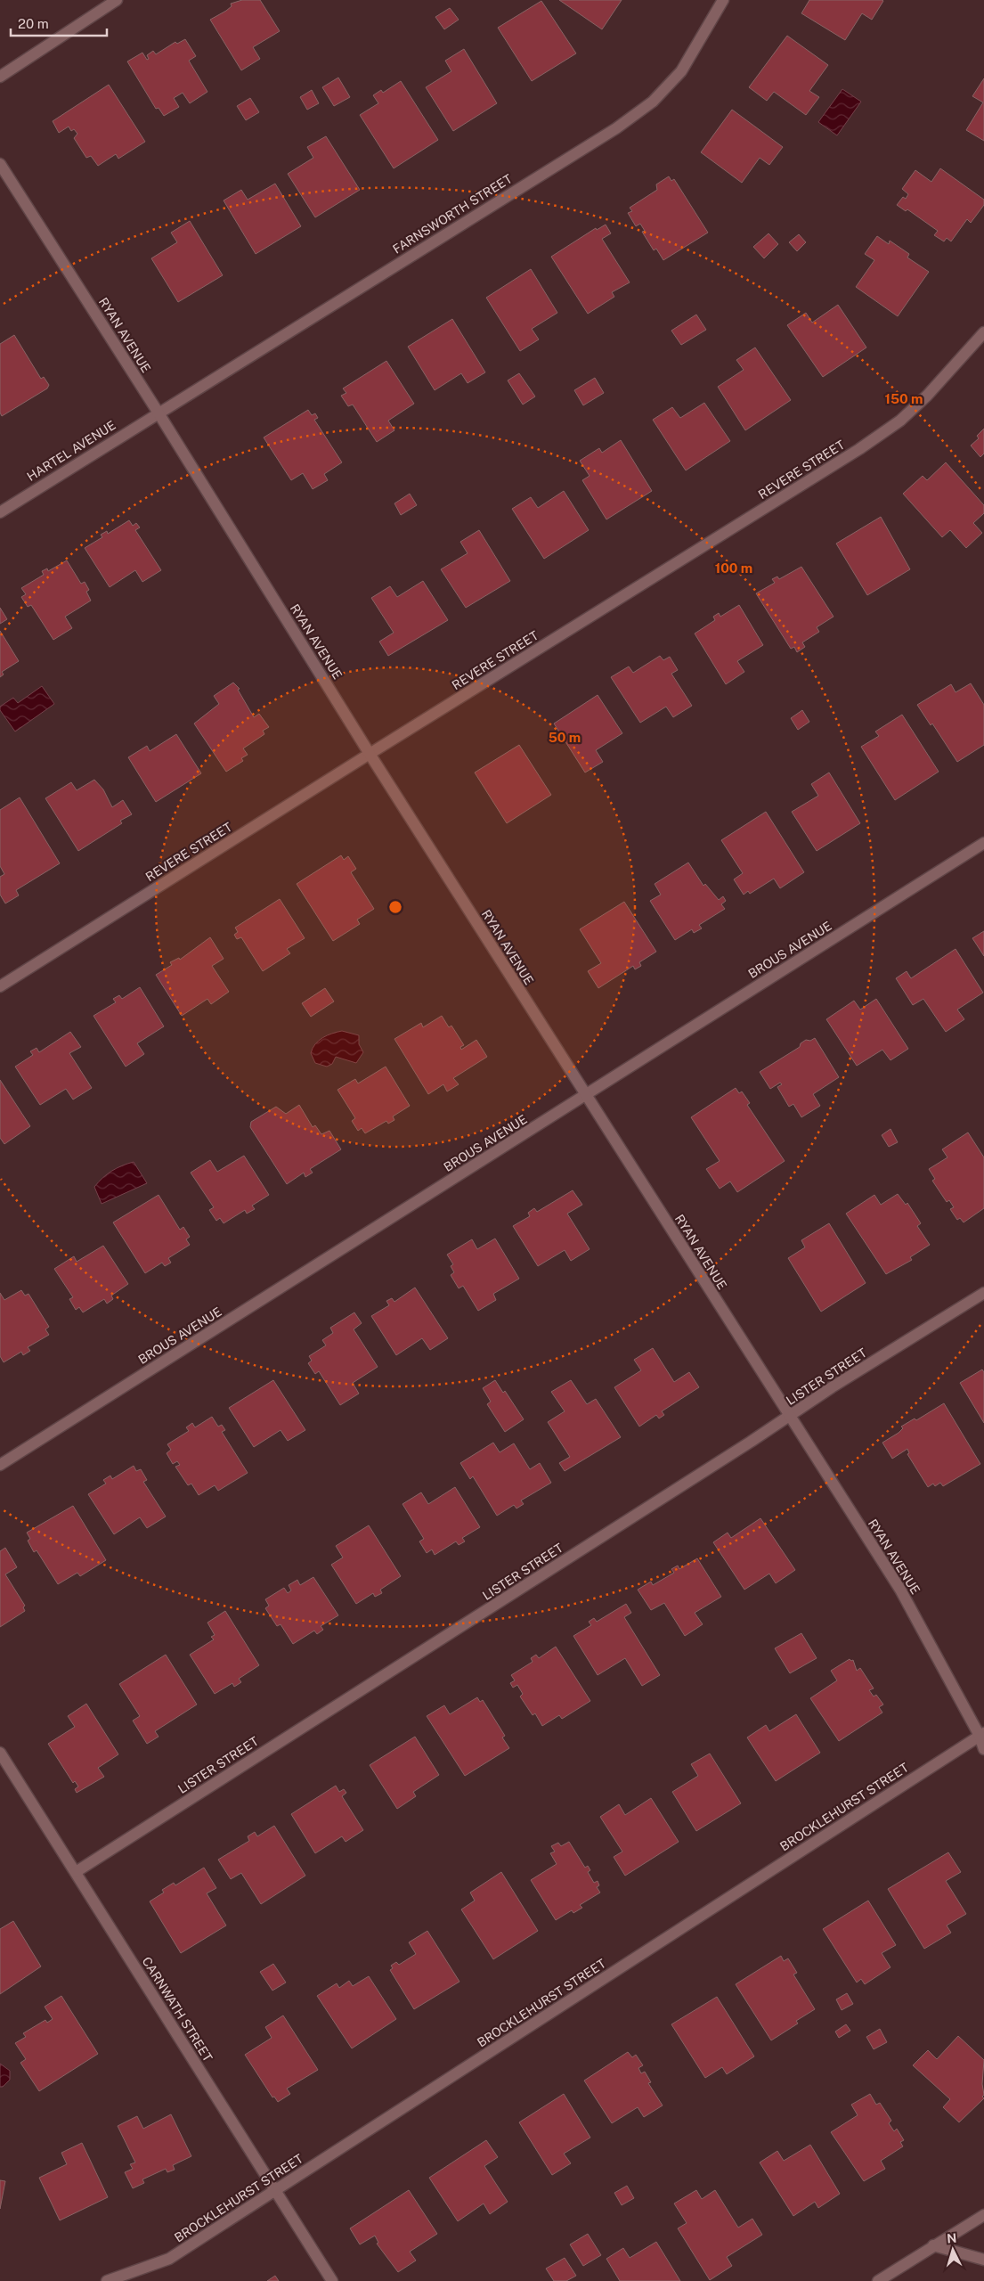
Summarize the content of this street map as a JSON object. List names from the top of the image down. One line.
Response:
{"streets":{"street":["FARNSWORTH STREET","RYAN AVENUE","HARTEL AVENUE","REVERE STREET","BROUS AVENUE","LISTER STREET","BROCKLEHURST STREET","CARNWATH STREET"]},"crossings":[["FARNSWORTH STREET","RYAN AVENUE"],["FARNSWORTH STREET","HARTEL AVENUE"],["RYAN AVENUE","HARTEL AVENUE"],["RYAN AVENUE","REVERE STREET"],["RYAN AVENUE","BROUS AVENUE"],["RYAN AVENUE","LISTER STREET"],["RYAN AVENUE","BROCKLEHURST STREET"],["LISTER STREET","CARNWATH STREET"],["BROCKLEHURST STREET","CARNWATH STREET"]],"scale_bar":"20 m","north":"top","rings":["150 m","100 m","50 m"]}
